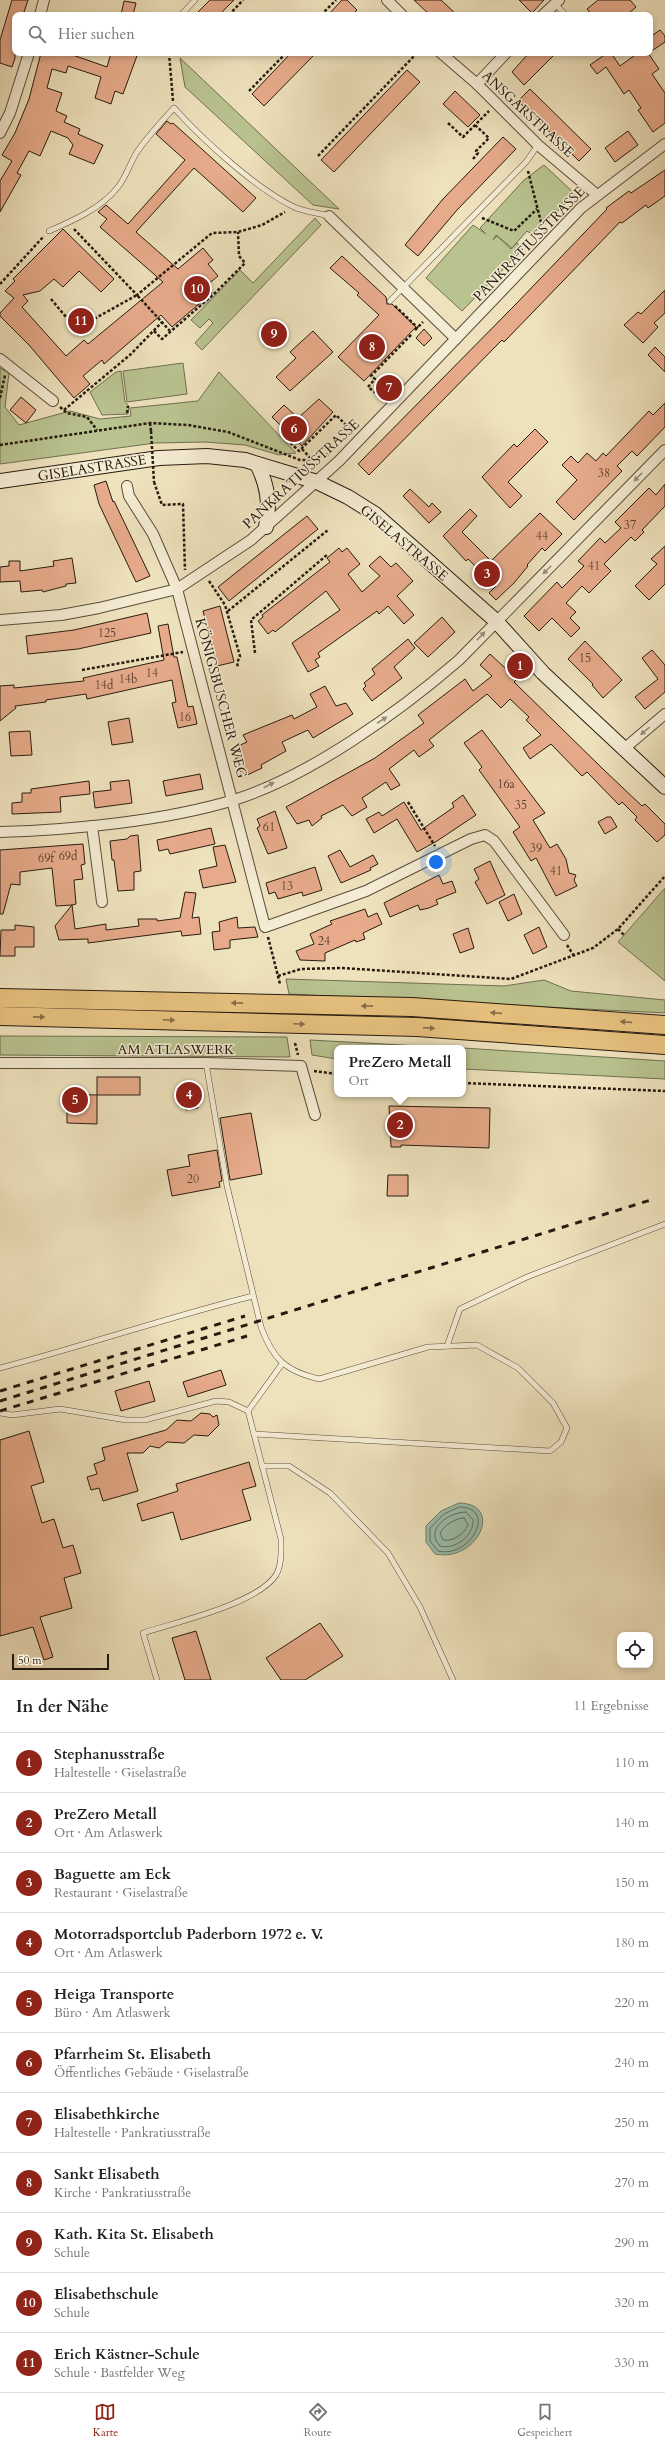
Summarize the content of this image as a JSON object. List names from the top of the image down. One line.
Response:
{"streets":{"main road":["GISELASTRASSE"],"street":["ANSGARSTRASSE","PANKRATIUSSTRASSE","KÖNIGSBUSCHER WEG","AM ATLASWERK"]},"crossings":[["ANSGARSTRASSE","PANKRATIUSSTRASSE"],["PANKRATIUSSTRASSE","GISELASTRASSE"],["PANKRATIUSSTRASSE","KÖNIGSBUSCHER WEG"]],"house_numbers":["38","37","44","41","125","15","14","14b","14d","16","16a","35","61","39","69d","69f","41","13","24","20"],"scale_bar":"50 m","page":{"search":"Hier suchen","pins":["10","11","9","8","7","6","3","1","4","5","2"],"popup":["PreZero Metall","Ort"],"scale":"50 m","heading":["In der Nähe","11 Ergebnisse"],"list":[{"mark":"1","name":"Stephanusstraße","note":"Haltestelle · Giselastraße","value":"110 m"},{"mark":"2","name":"PreZero Metall","note":"Ort · Am Atlaswerk","value":"140 m"},{"mark":"3","name":"Baguette am Eck","note":"Restaurant · Giselastraße","value":"150 m"},{"mark":"4","name":"Motorradsportclub Paderborn 1972 e. V.","note":"Ort · Am Atlaswerk","value":"180 m"},{"mark":"5","name":"Heiga Transporte","note":"Büro · Am Atlaswerk","value":"220 m"},{"mark":"6","name":"Pfarrheim St. Elisabeth","note":"Öffentliches Gebäude · Giselastraße","value":"240 m"},{"mark":"7","name":"Elisabethkirche","note":"Haltestelle · Pankratiusstraße","value":"250 m"},{"mark":"8","name":"Sankt Elisabeth","note":"Kirche · Pankratiusstraße","value":"270 m"},{"mark":"9","name":"Kath. Kita St. Elisabeth","note":"Schule","value":"290 m"},{"mark":"10","name":"Elisabethschule","note":"Schule","value":"320 m"},{"mark":"11","name":"Erich Kästner-Schule","note":"Schule · Bastfelder Weg","value":"330 m"}],"nav":["Karte","Route","Gespeichert"]}}
